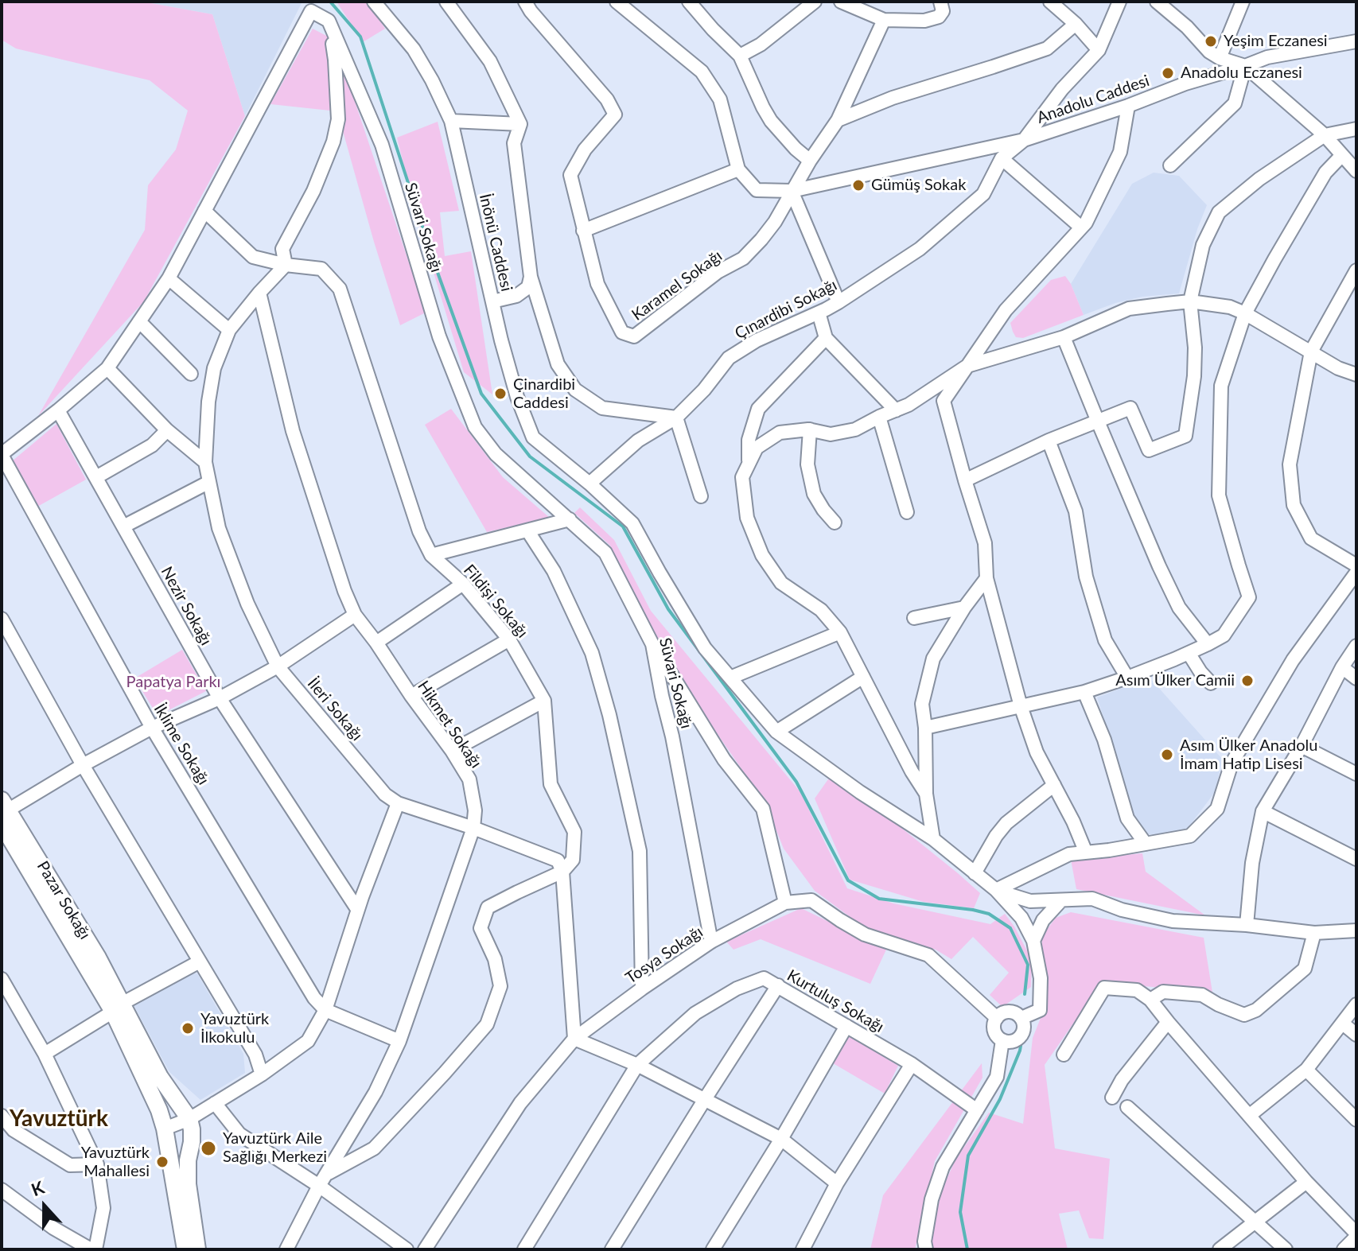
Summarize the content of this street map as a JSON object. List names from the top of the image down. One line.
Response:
{"streets":{"main road":["Pazar Sokağı"],"street":["Anadolu Caddesi","Süvari Sokağı","İnönü Caddesi","Karamel Sokağı","Çınardibi Sokağı","Fildişi Sokağı","Nezir Sokağı","İleri Sokağı","Hikmet Sokağı","İklime Sokağı","Tosya Sokağı","Kurtuluş Sokağı"]},"crossings":[["Anadolu Caddesi","Karamel Sokağı"],["Anadolu Caddesi","Çınardibi Sokağı"],["Süvari Sokağı","Tosya Sokağı"],["İnönü Caddesi","Çınardibi Sokağı"],["Fildişi Sokağı","İleri Sokağı"],["İleri Sokağı","Hikmet Sokağı"]],"districts":["Yavuztürk"],"parks":["Papatya Parkı"],"places":["Yeşim Eczanesi","Anadolu Eczanesi","Gümüş Sokak","Çinardibi Caddesi","Asım Ülker Camii","Asım Ülker Anadolu İmam Hatip Lisesi","Yavuztürk İlkokulu","Yavuztürk Aile Sağlığı Merkezi","Yavuztürk Mahallesi"],"north":"top"}
